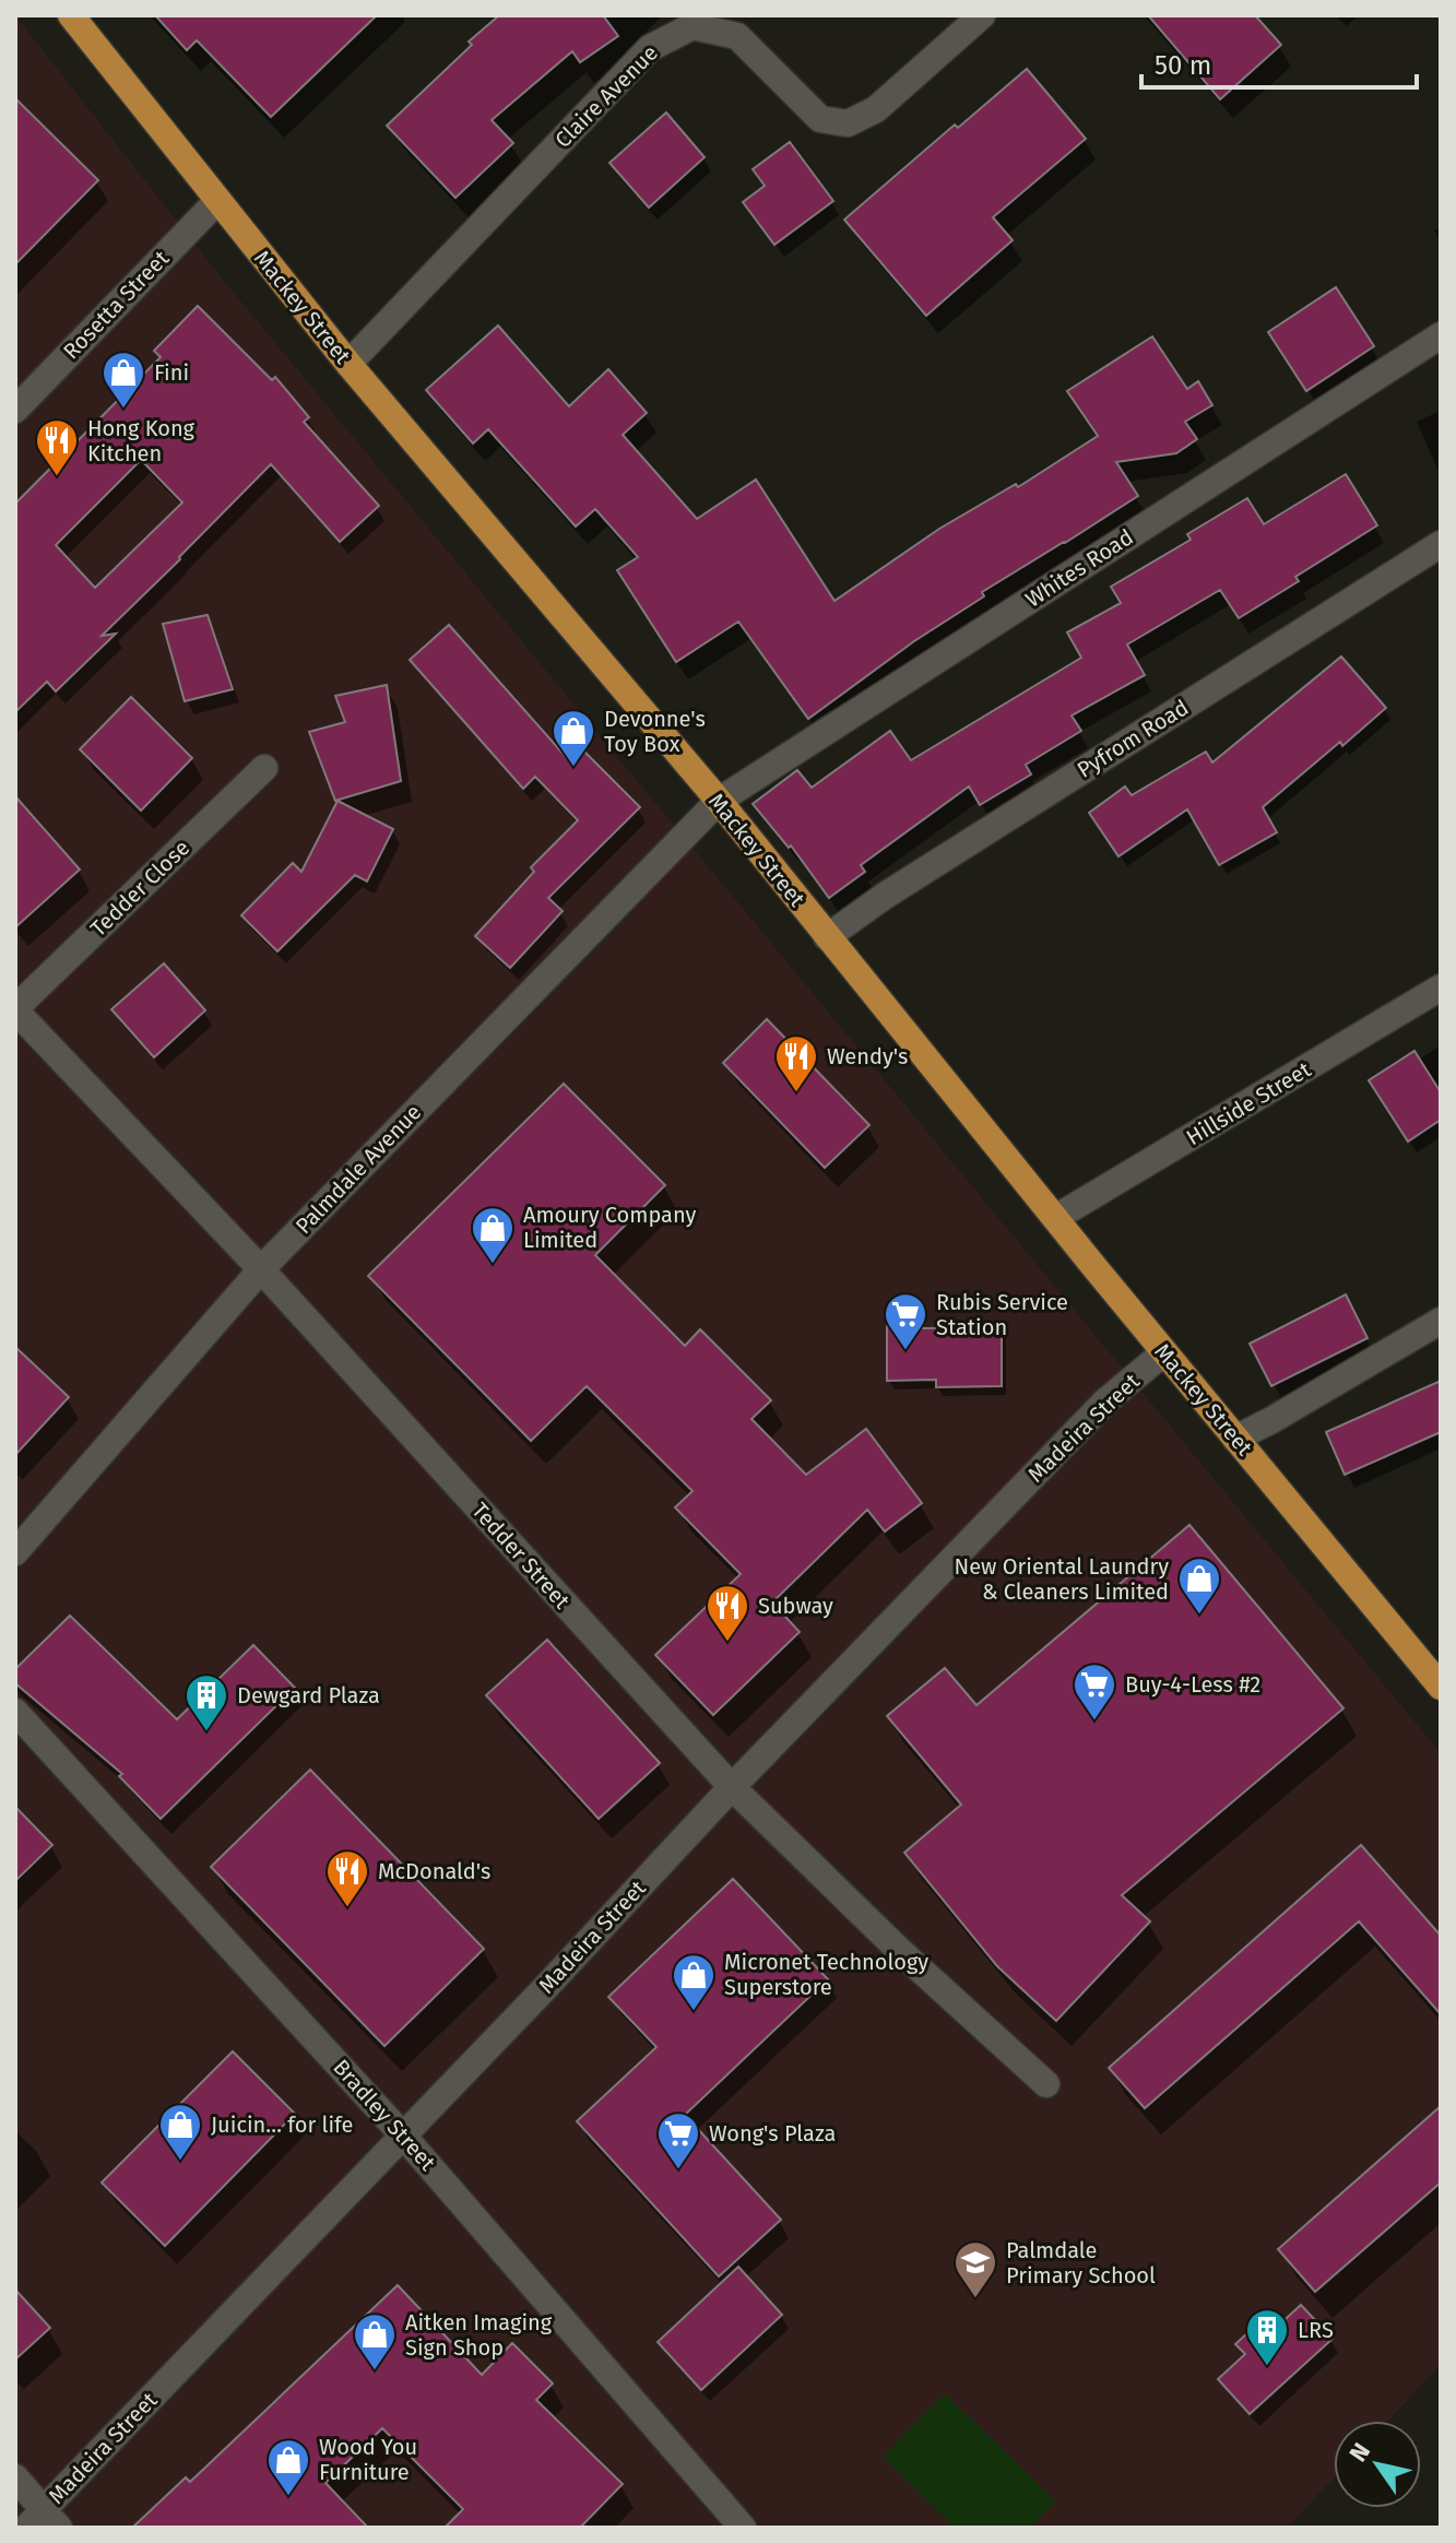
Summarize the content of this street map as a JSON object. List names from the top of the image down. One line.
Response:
{"streets":{"main road":["Mackey Street"],"street":["Claire Avenue","Rosetta Street","Whites Road","Pyfrom Road","Tedder Close","Hillside Street","Palmdale Avenue","Madeira Street","Tedder Street","Bradley Street"]},"crossings":[["Claire Avenue","Mackey Street"],["Rosetta Street","Mackey Street"],["Mackey Street","Whites Road"],["Mackey Street","Pyfrom Road"],["Mackey Street","Hillside Street"],["Mackey Street","Palmdale Avenue"],["Mackey Street","Madeira Street"],["Whites Road","Palmdale Avenue"],["Tedder Close","Tedder Street"],["Palmdale Avenue","Tedder Street"],["Madeira Street","Tedder Street"],["Madeira Street","Bradley Street"]],"places":{"shop":["Fini","Devonne's Toy Box","Amoury Company Limited","New Oriental Laundry & Cleaners Limited","Micronet Technology Superstore","Juicin… for life","Aitken Imaging Sign Shop","Wood You Furniture"],"restaurant":["Hong Kong Kitchen","Wendy's","Subway","McDonald's"],"supermarket":["Rubis Service Station","Buy-4-Less #2","Wong's Plaza"],"building":["Dewgard Plaza","LRS"],"school or university":["Palmdale Primary School"]},"scale_bar":"50 m","north":"top left"}
